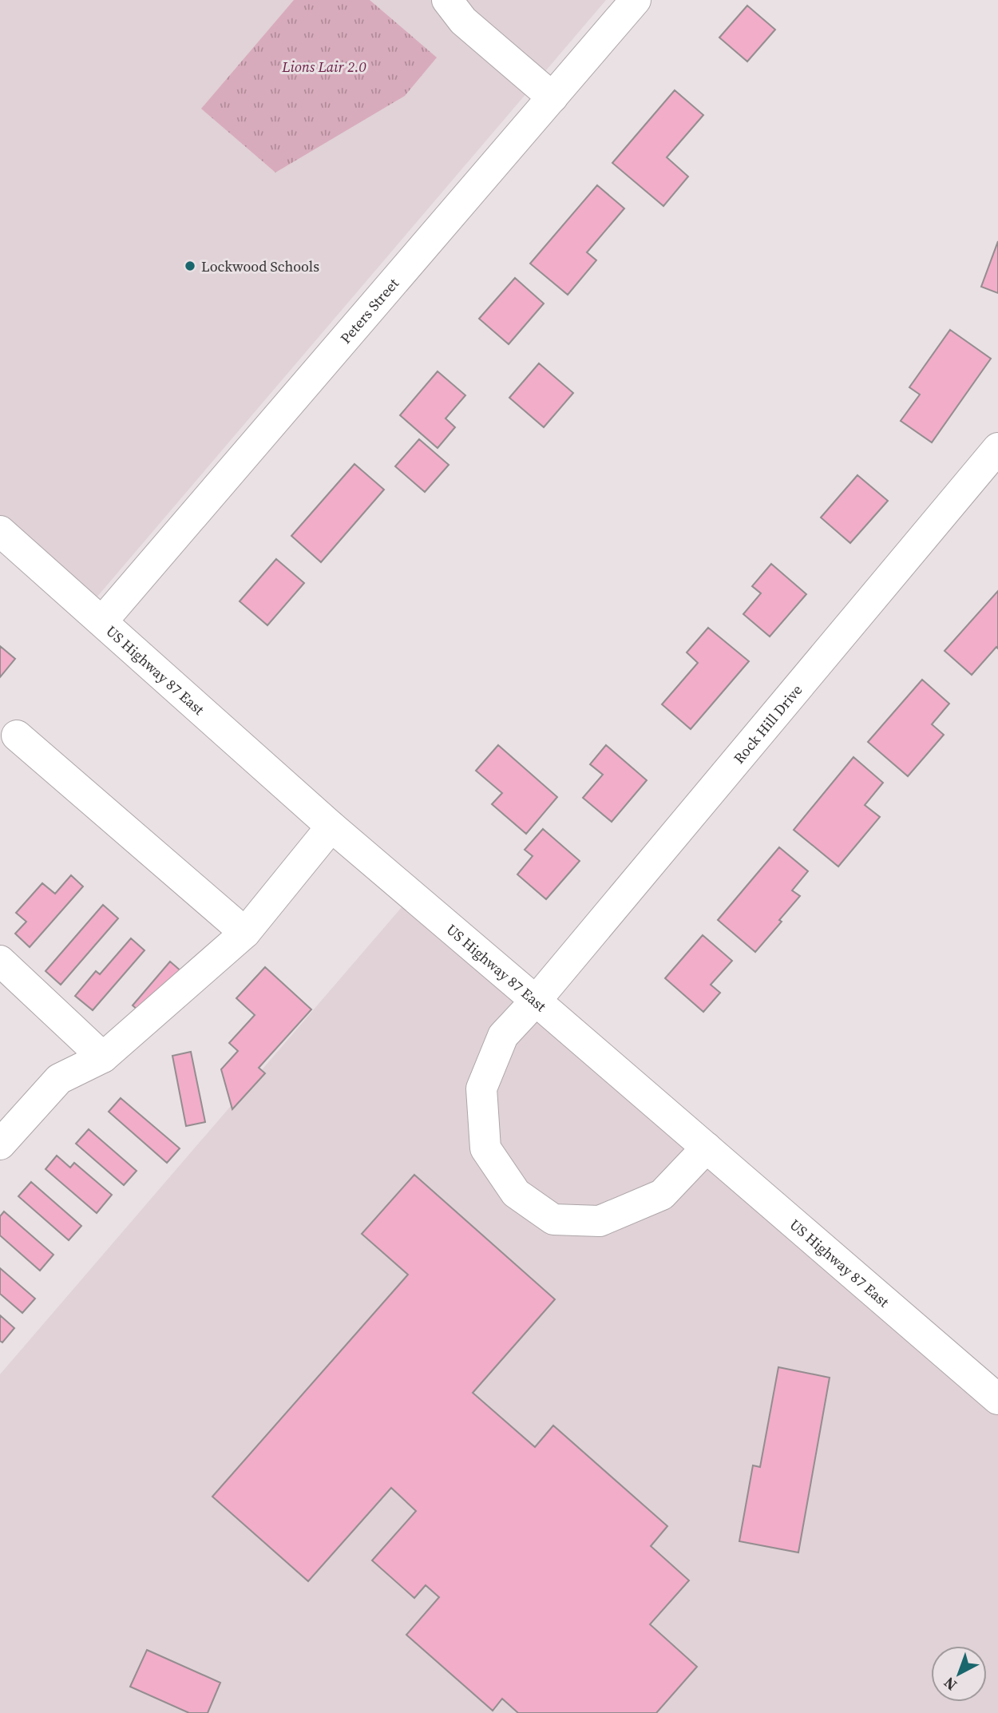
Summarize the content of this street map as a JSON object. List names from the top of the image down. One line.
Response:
{"streets":{"street":["Peters Street","US Highway 87 East","Rock Hill Drive"]},"crossings":[["Peters Street","US Highway 87 East"],["US Highway 87 East","Rock Hill Drive"]],"parks":["Lions Lair 2.0"],"places":["Lockwood Schools"],"north":"bottom left"}
